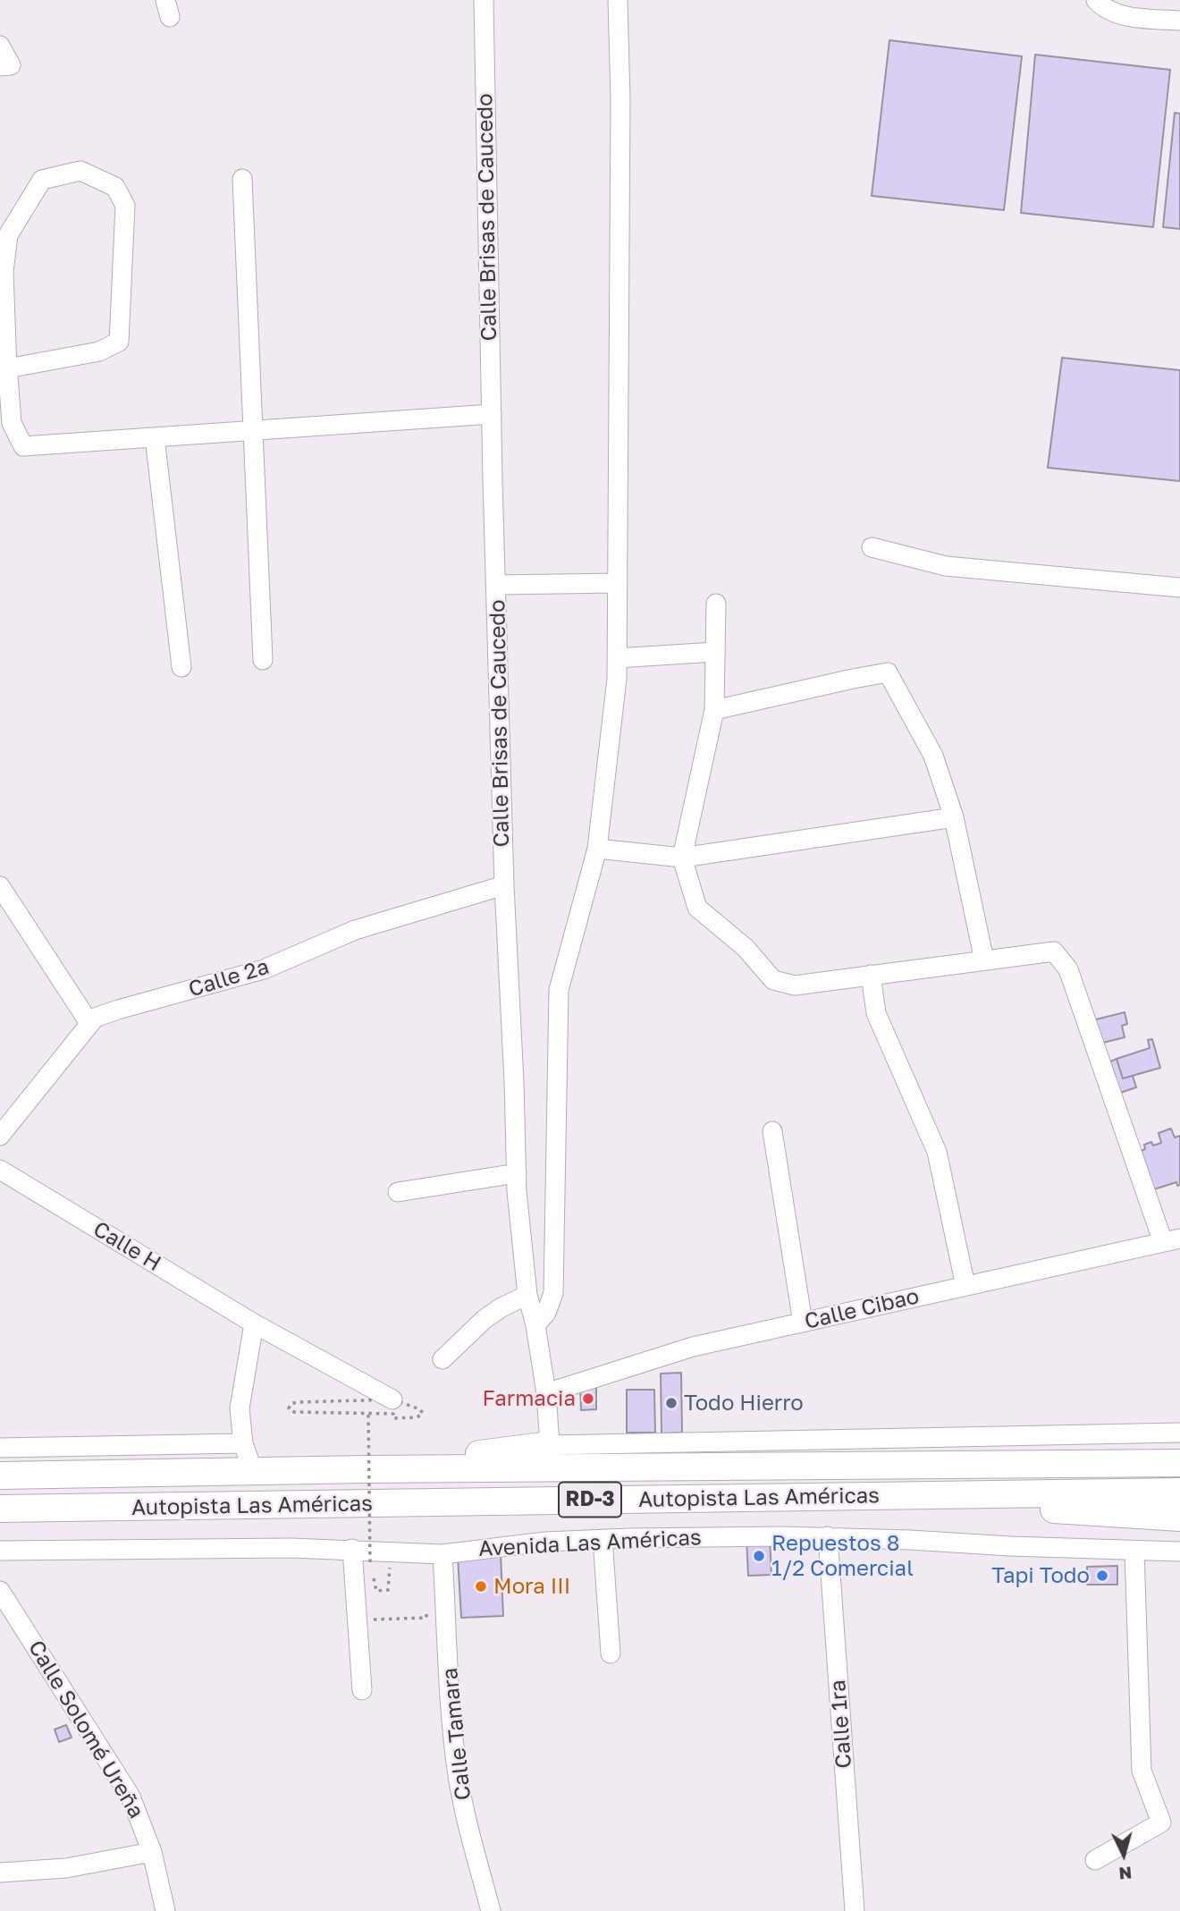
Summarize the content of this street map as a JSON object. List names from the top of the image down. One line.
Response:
{"streets":{"highway":["Autopista Las Américas","RD-3"],"street":["Calle Brisas de Caucedo","Calle 2a","Calle H","Calle Cibao","Avenida Las Américas","Calle 1ra","Calle Solomé Ureña","Calle Tamara"]},"crossings":[["Calle Brisas de Caucedo","Calle 2a"],["Calle Brisas de Caucedo","Calle Cibao"],["Avenida Las Américas","Calle 1ra"],["Avenida Las Américas","Calle Tamara"]],"places":["Farmacia","Todo Hierro","Repuestos 8 1/2 Comercial","Tapi Todo","Mora III"],"north":"bottom"}
